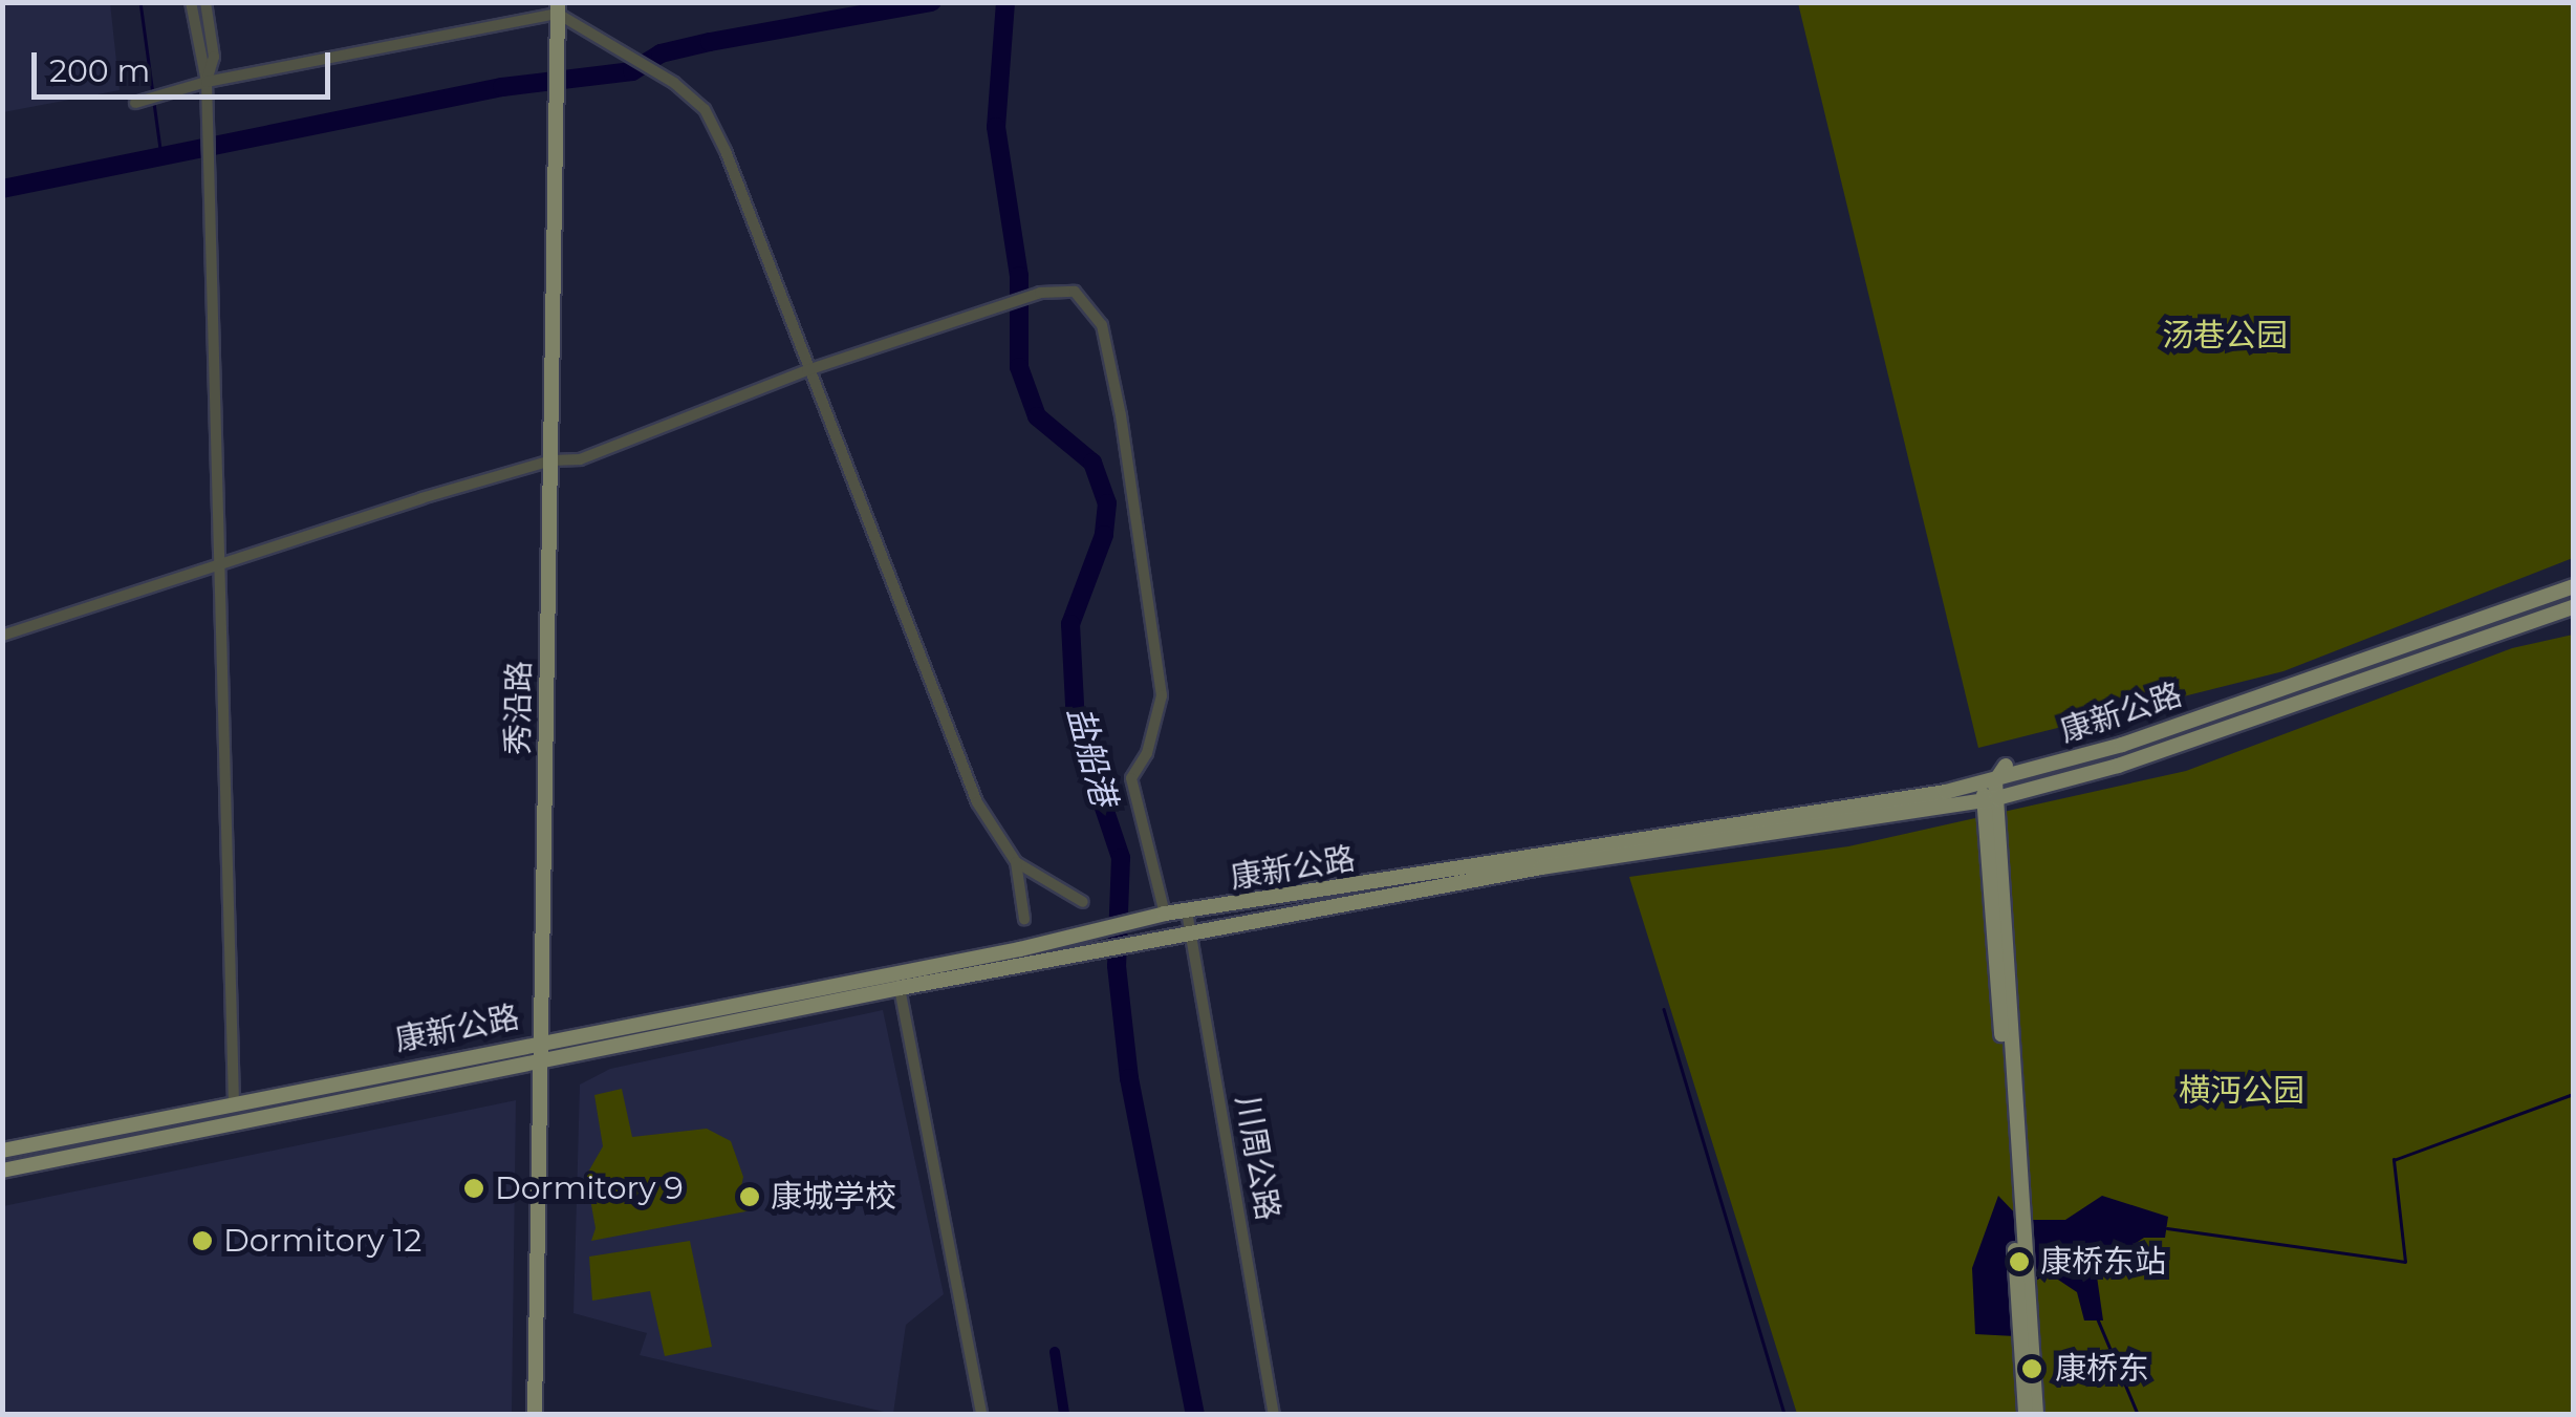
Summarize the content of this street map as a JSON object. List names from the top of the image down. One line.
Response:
{"streets":{"main road":["秀沿路","康新公路"],"street":["川周公路"]},"crossings":[["秀沿路","康新公路"],["康新公路","川周公路"]],"water":["盐船港"],"parks":["汤巷公园","横沔公园"],"places":["Dormitory 9","康城学校","Dormitory 12","康桥东站","康桥东"],"scale_bar":"200 m"}
